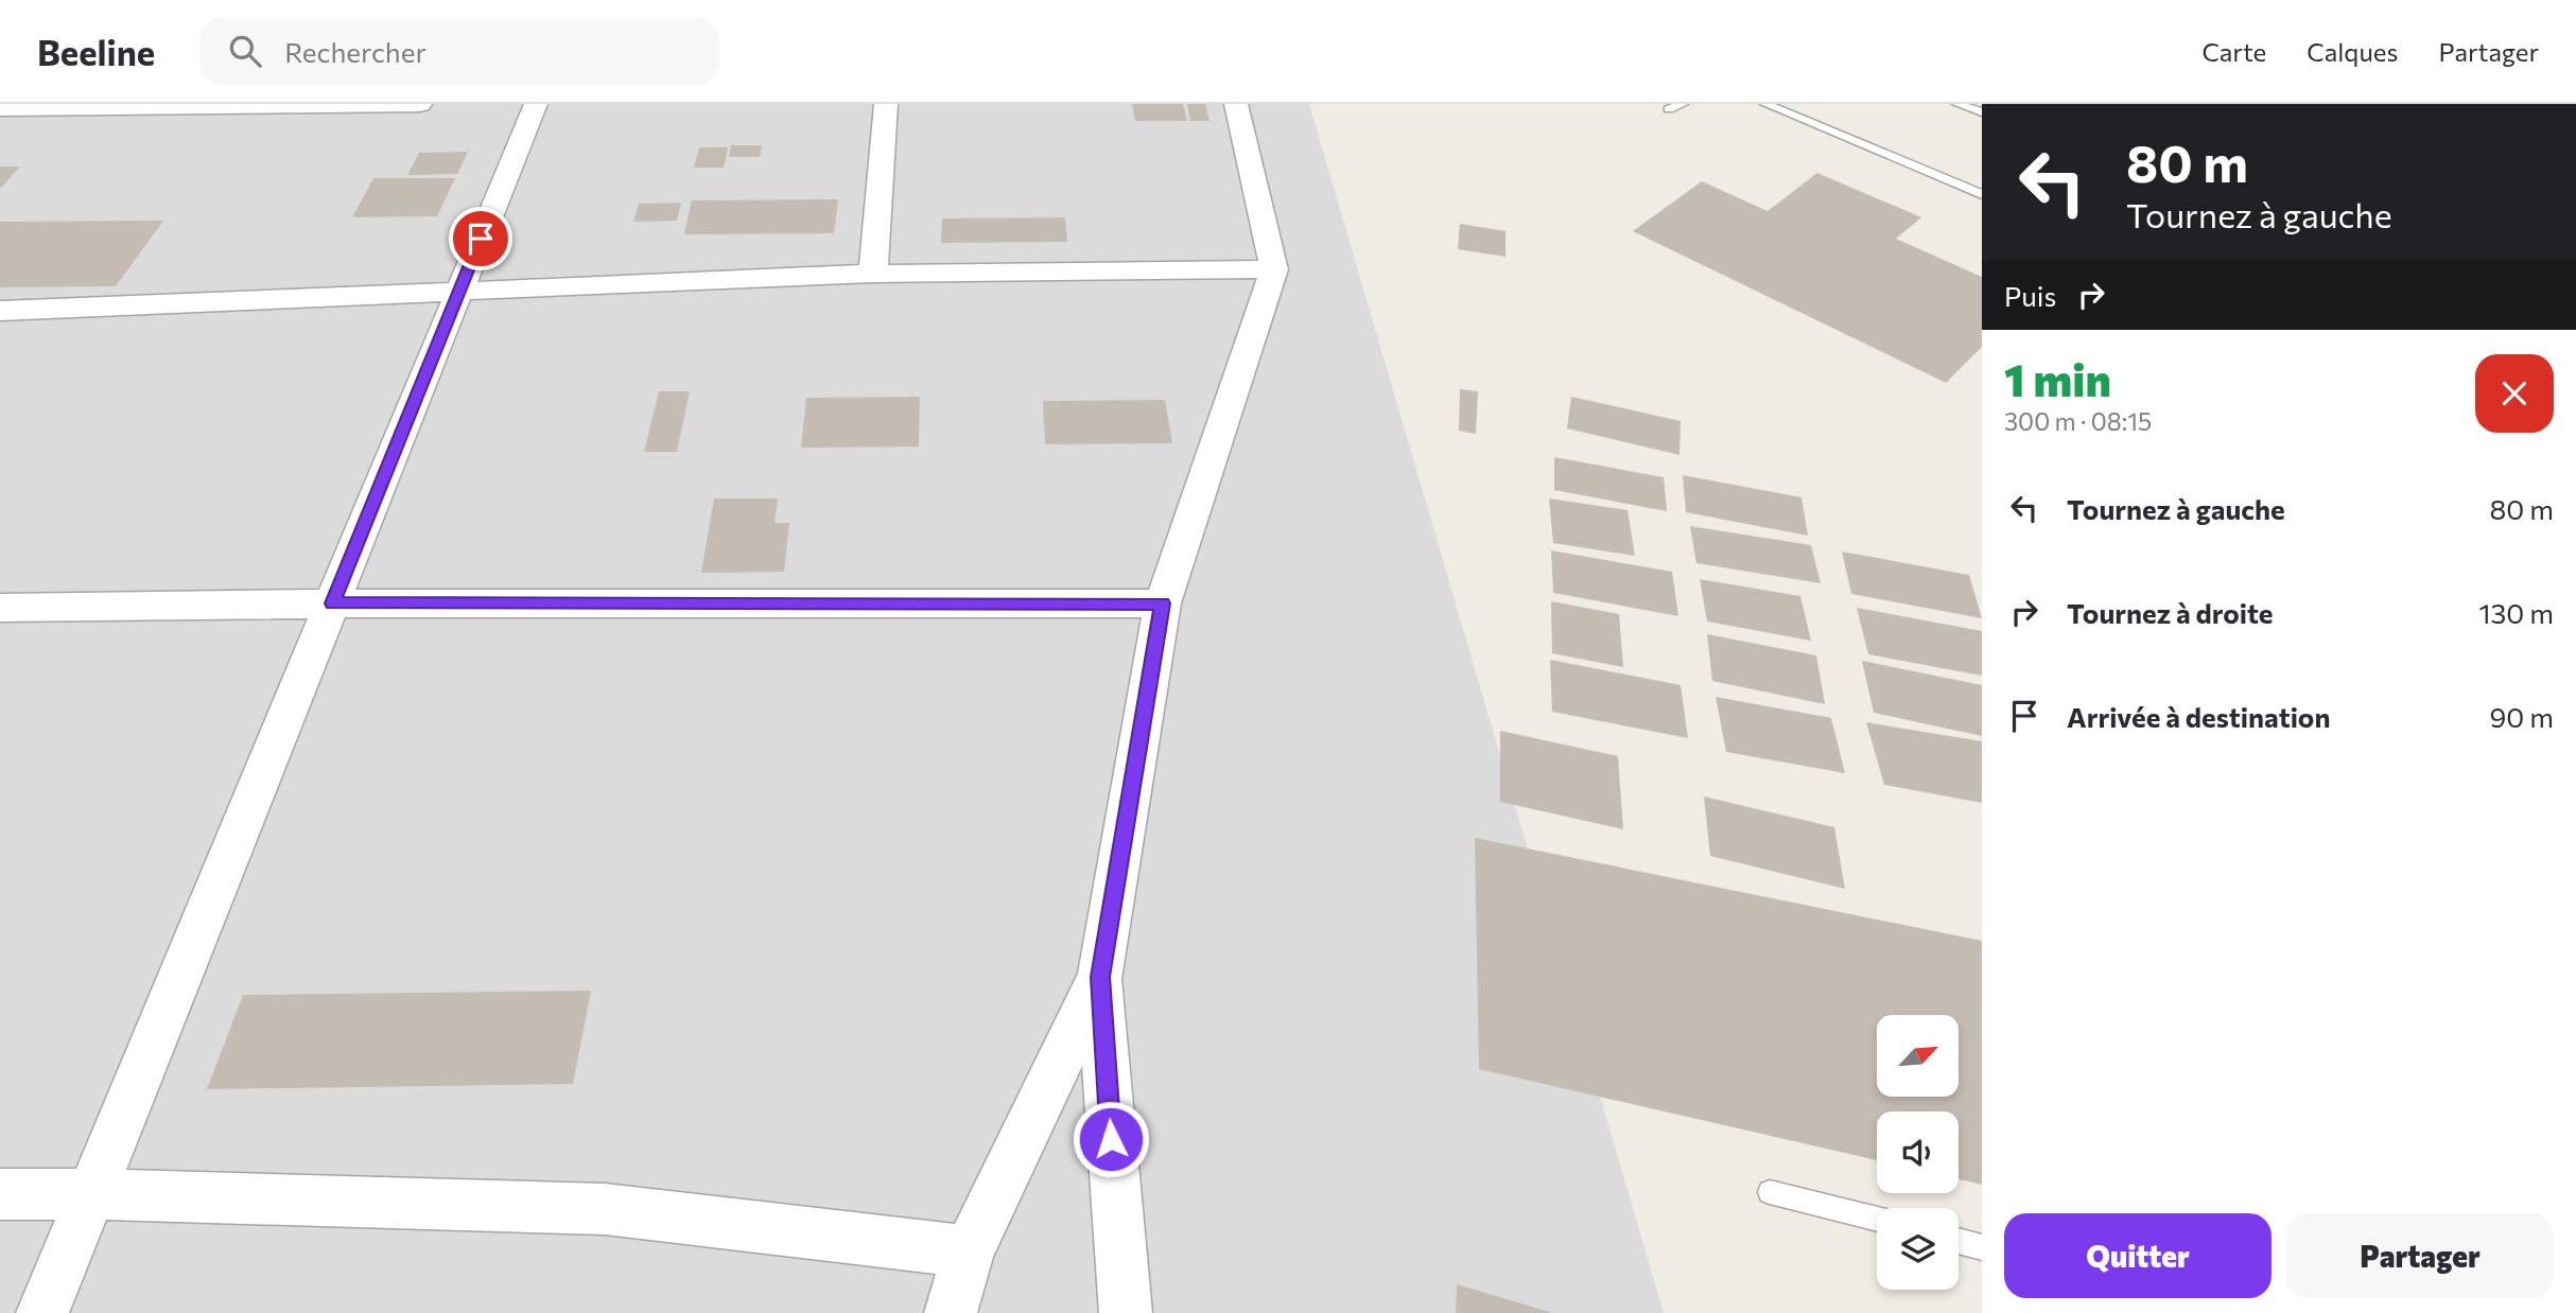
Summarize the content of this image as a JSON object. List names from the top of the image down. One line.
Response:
{"north":"top right","page":{"header":"Beeline","search":"Rechercher","nav":["Carte","Calques","Partager"],"turn":["80 m","Tournez à gauche"],"then":"Puis","heading":["1 min","300 m · 08:15"],"list":[{"name":"Tournez à gauche","value":"80 m"},{"name":"Tournez à droite","value":"130 m"},{"name":"Arrivée à destination","value":"90 m"}],"buttons":["Quitter","Partager"]}}
